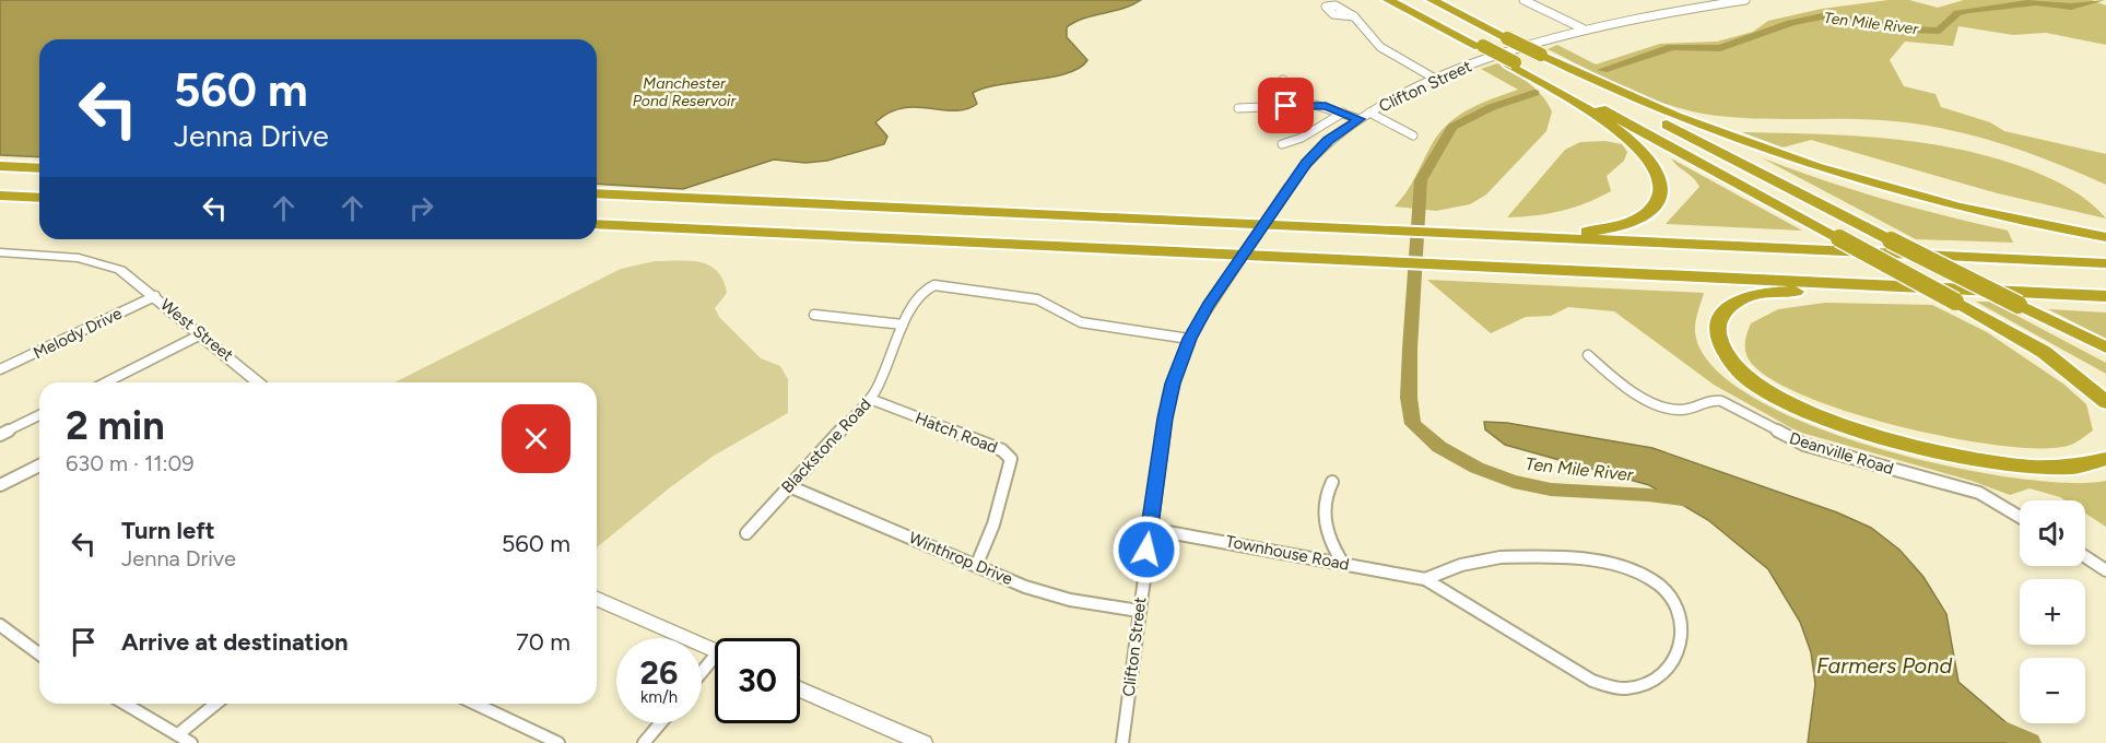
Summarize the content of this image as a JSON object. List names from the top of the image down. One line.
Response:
{"streets":{"main road":["West Street"],"street":["Clifton Street","Melody Drive","Hatch Road","Blackstone Road","Deanville Road","Townhouse Road","Winthrop Drive"]},"crossings":[["Clifton Street","Blackstone Road"],["Clifton Street","Townhouse Road"],["Clifton Street","Winthrop Drive"],["West Street","Melody Drive"],["Hatch Road","Blackstone Road"],["Hatch Road","Winthrop Drive"],["Blackstone Road","Winthrop Drive"]],"water":["Ten Mile River","Manchester Pond Reservoir","Farmers Pond"],"page":{"turn":["560 m","Jenna Drive"],"heading":["2 min","630 m · 11:09"],"list":[{"name":"Turn left","note":"Jenna Drive","value":"560 m"},{"name":"Arrive at destination","value":"70 m"}],"map_buttons":["+","−"],"speed":"26 km/h","limit":"30"}}
